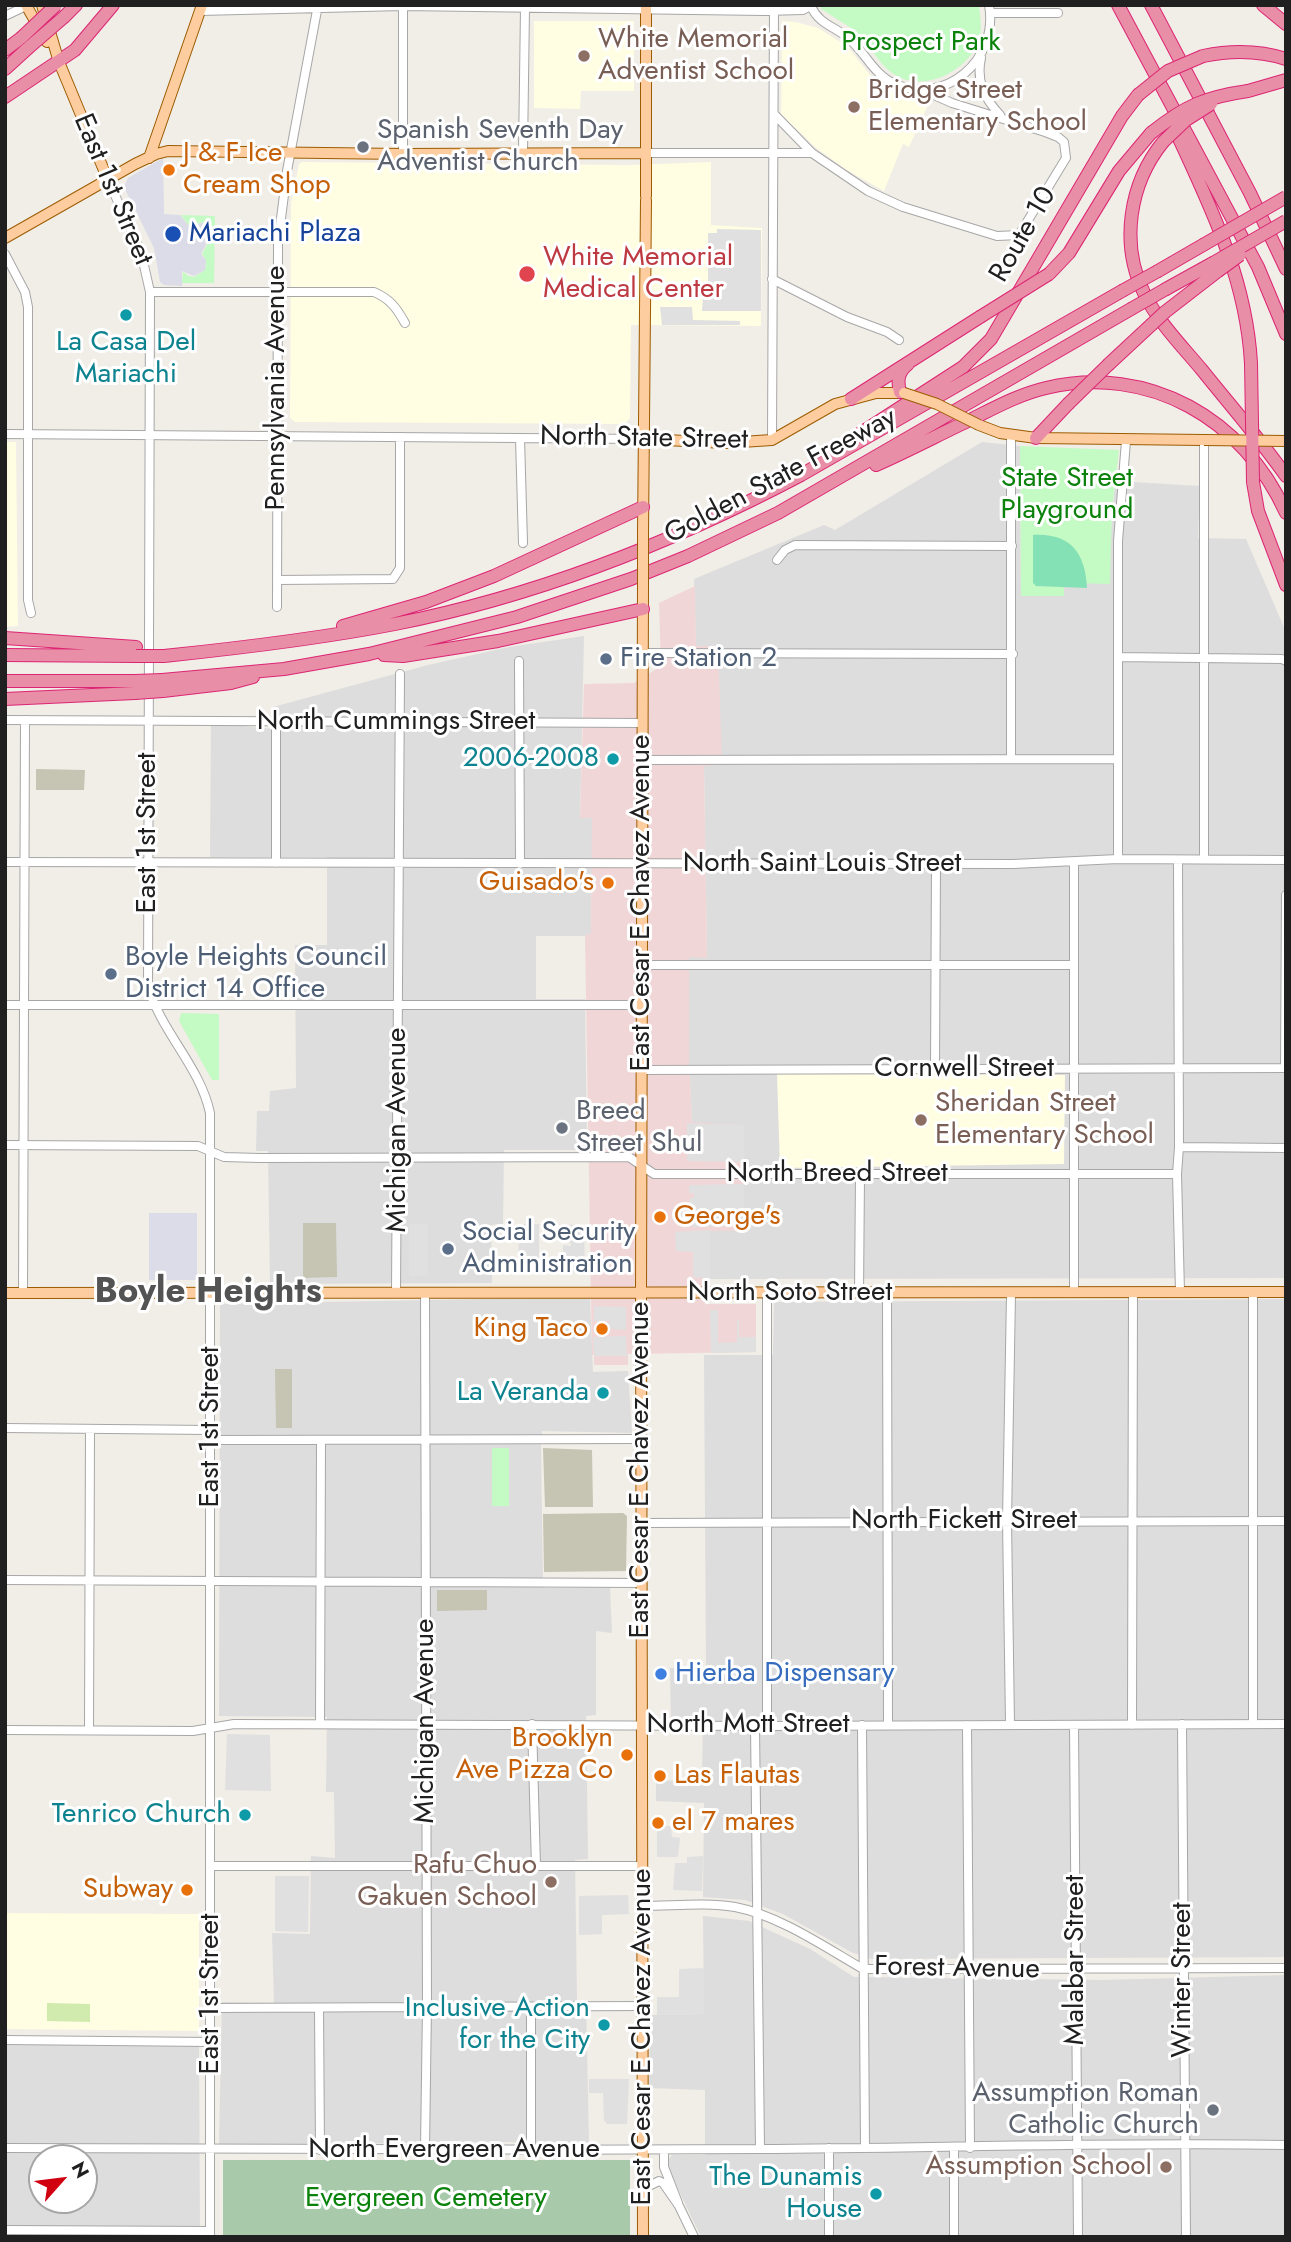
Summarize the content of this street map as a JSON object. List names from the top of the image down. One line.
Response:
{"streets":{"highway":["Route 10","Golden State Freeway"],"main road":["East 1st Street","North State Street","East Cesar E Chavez Avenue","North Soto Street"],"street":["Pennsylvania Avenue","North Cummings Street","North Saint Louis Street","Cornwell Street","Michigan Avenue","North Breed Street","North Fickett Street","North Mott Street","Malabar Street","Forest Avenue","Winter Street","North Evergreen Avenue"]},"crossings":[["East 1st Street","North State Street"],["East 1st Street","North Cummings Street"],["East 1st Street","North Saint Louis Street"],["East 1st Street","North Breed Street"],["East 1st Street","North Soto Street"],["East 1st Street","North Mott Street"],["East 1st Street","North Evergreen Avenue"],["Route 10","Golden State Freeway"],["Pennsylvania Avenue","North State Street"],["North State Street","East Cesar E Chavez Avenue"],["North Cummings Street","East Cesar E Chavez Avenue"],["North Cummings Street","Michigan Avenue"],["North Saint Louis Street","East Cesar E Chavez Avenue"],["North Saint Louis Street","Michigan Avenue"],["East Cesar E Chavez Avenue","Cornwell Street"],["East Cesar E Chavez Avenue","North Breed Street"],["East Cesar E Chavez Avenue","North Soto Street"],["East Cesar E Chavez Avenue","North Fickett Street"],["East Cesar E Chavez Avenue","North Mott Street"],["East Cesar E Chavez Avenue","Forest Avenue"],["East Cesar E Chavez Avenue","North Evergreen Avenue"],["Michigan Avenue","North Breed Street"],["Michigan Avenue","North Soto Street"],["Michigan Avenue","North Mott Street"],["Michigan Avenue","North Evergreen Avenue"],["North Mott Street","Malabar Street"],["North Mott Street","Winter Street"],["Malabar Street","Forest Avenue"],["Malabar Street","North Evergreen Avenue"],["Forest Avenue","Winter Street"],["Winter Street","North Evergreen Avenue"]],"districts":["Boyle Heights"],"parks":["Prospect Park","State Street Playground","Evergreen Cemetery"],"places":["White Memorial Adventist School","Bridge Street Elementary School","Spanish Seventh Day Adventist Church","J & F Ice Cream Shop","Mariachi Plaza","White Memorial Medical Center","La Casa Del Mariachi","Fire Station 2","2006-2008","Guisado's","Boyle Heights Council District 14 Office","Sheridan Street Elementary School","Breed Street Shul","George's","Social Security Administration","King Taco","La Veranda","Hierba Dispensary","Brooklyn Ave Pizza Co","Las Flautas","Tenrico Church","el 7 mares","Rafu Chuo Gakuen School","Subway","Inclusive Action for the City","Assumption Roman Catholic Church","Assumption School","The Dunamis House"],"north":"top right"}
